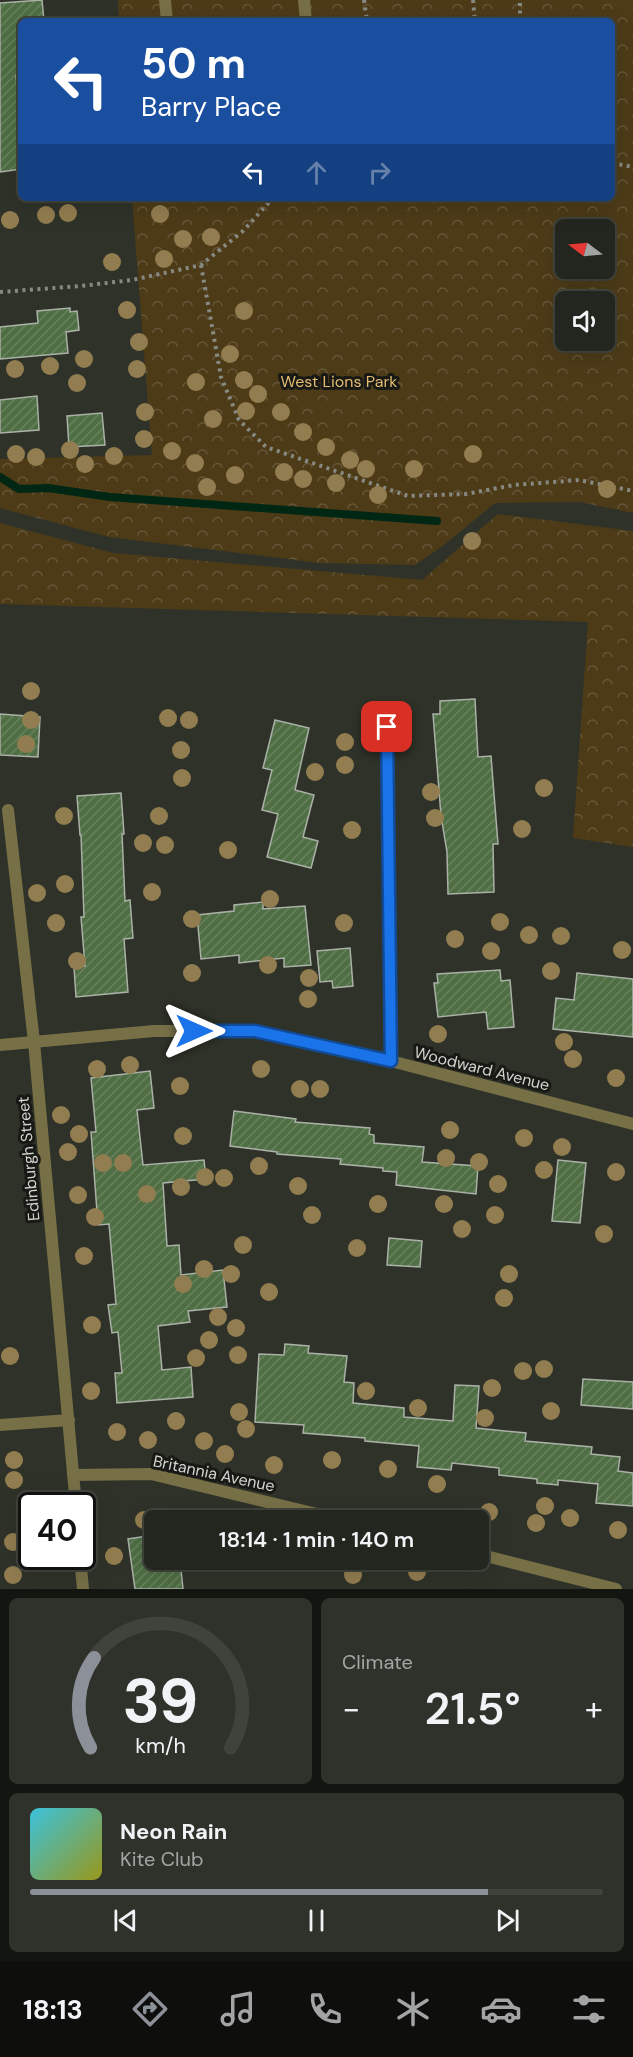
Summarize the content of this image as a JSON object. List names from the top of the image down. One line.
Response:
{"streets":{"street":["Woodward Avenue","Edinburgh Street","Britannia Avenue"]},"crossings":[["Woodward Avenue","Edinburgh Street"],["Edinburgh Street","Britannia Avenue"]],"parks":["West Lions Park"],"north":"left","page":{"turn":["50 m","Barry Place"],"limit":"40","trip":"18:14 · 1 min · 140 m","tile":"Climate","heat":["−","21.5°","+"],"song":["Neon Rain","Kite Club"],"tabs":"18:13","gauge":["39","km/h"]}}
